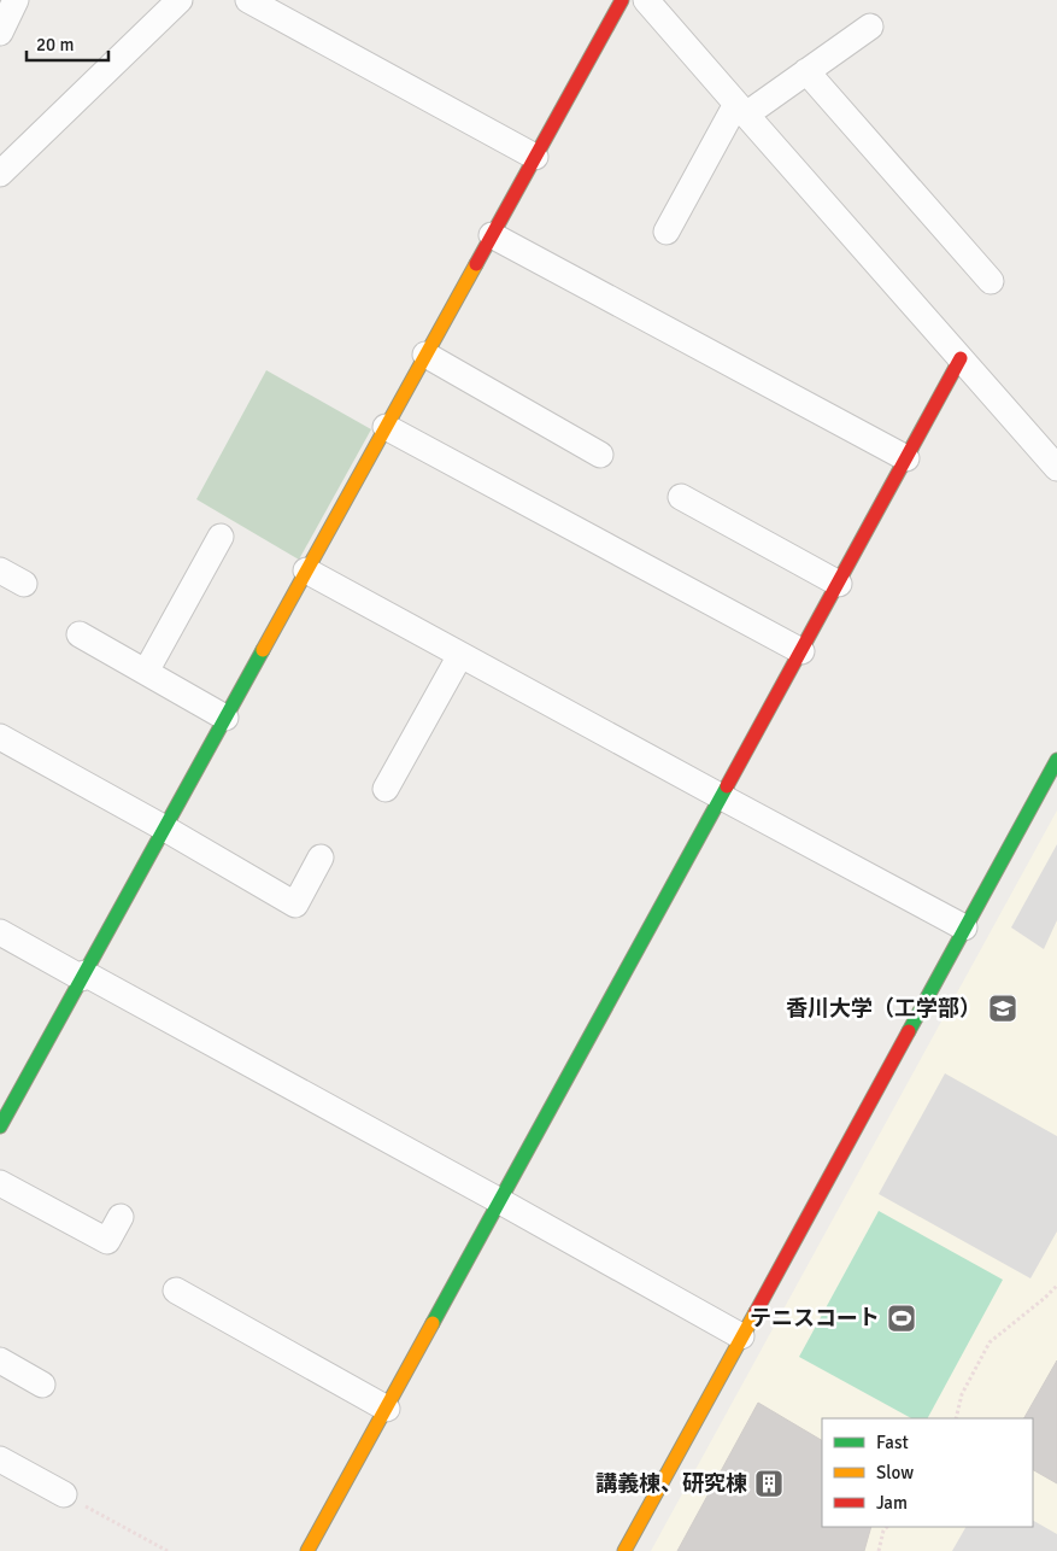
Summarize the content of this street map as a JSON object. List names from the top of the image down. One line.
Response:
{"places":{"school or university":["香川大学（工学部）"],"sports":["テニスコート"],"building":["講義棟、研究棟"]},"legend":["Fast","Slow","Jam"],"scale_bar":"20 m"}
